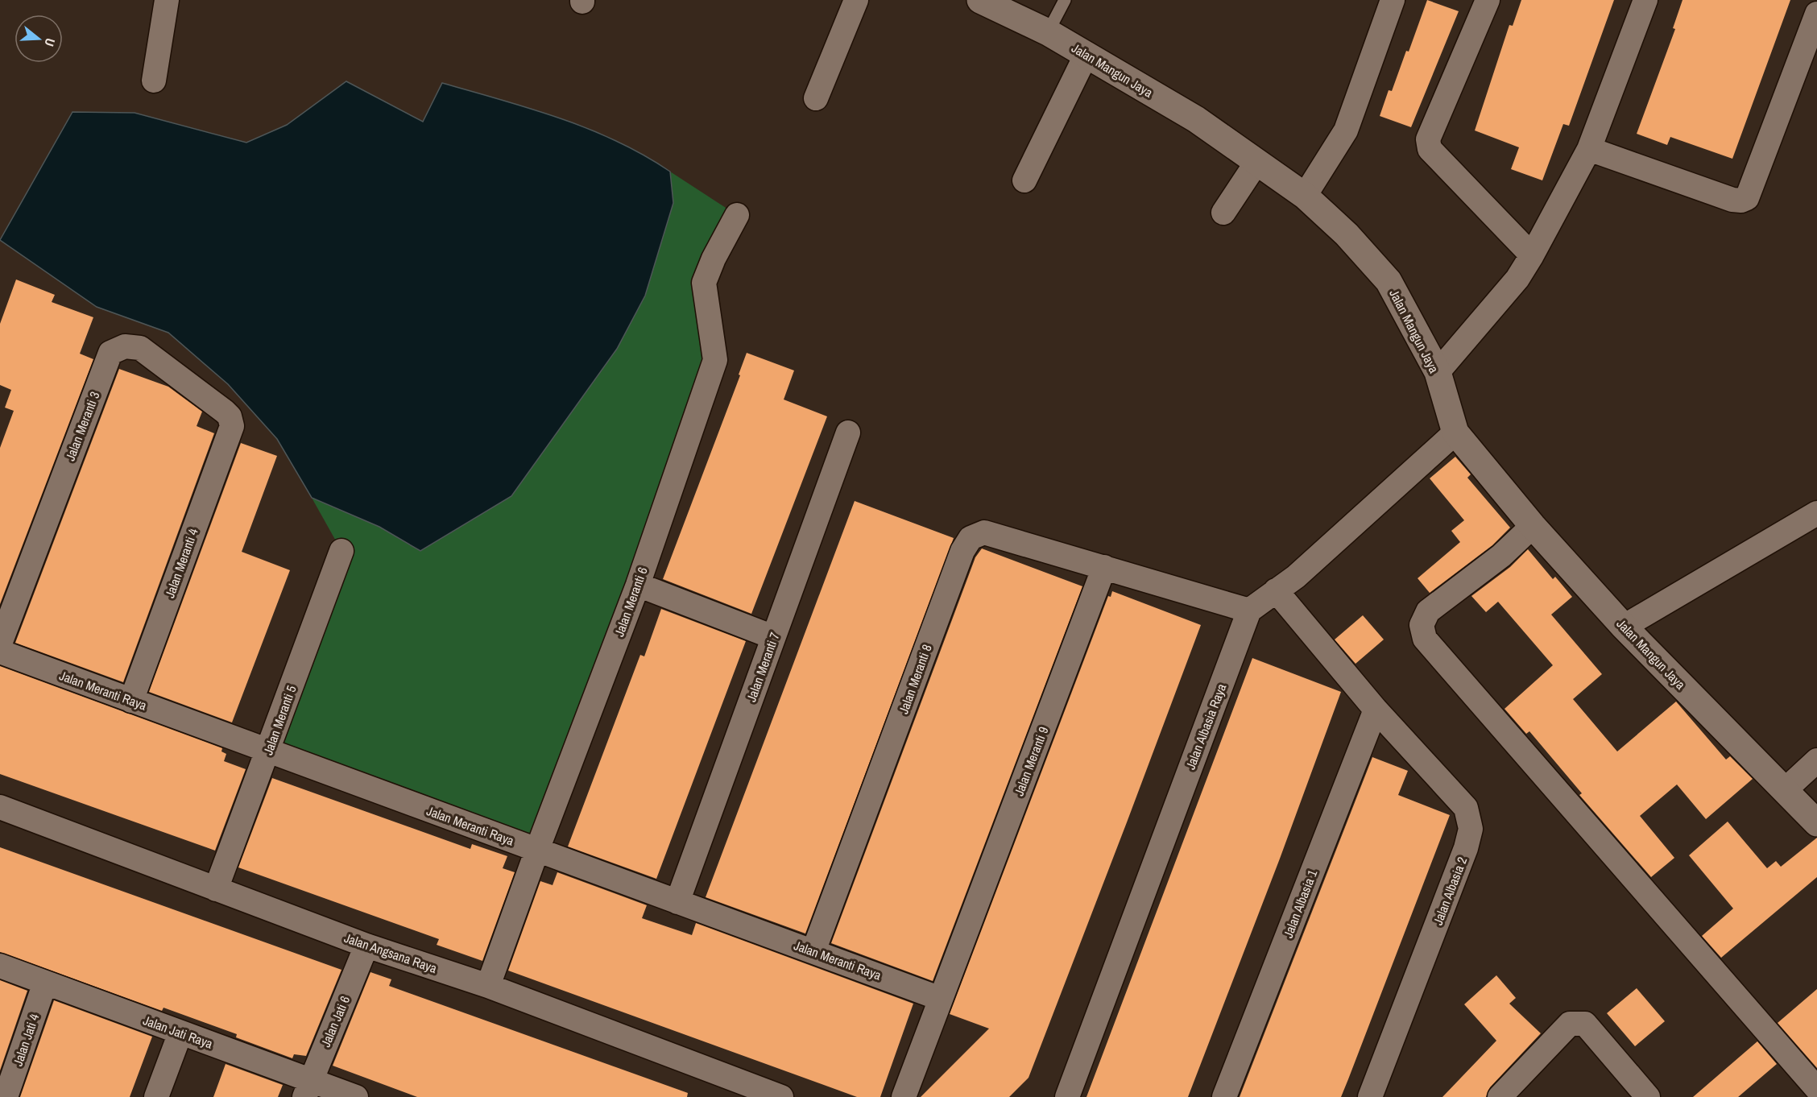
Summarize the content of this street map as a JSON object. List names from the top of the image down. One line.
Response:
{"streets":{"street":["Jalan Mangun Jaya","Jalan Meranti 3","Jalan Meranti 4","Jalan Meranti 6","Jalan Meranti 7","Jalan Meranti 8","Jalan Meranti Raya","Jalan Meranti 5","Jalan Albasia Raya","Jalan Meranti 9","Jalan Albasia 2","Jalan Albasia 1","Jalan Angsana Raya","Jalan Jati 6","Jalan Jati Raya","Jalan Jati 4"]},"crossings":[["Jalan Meranti 3","Jalan Meranti 4"],["Jalan Meranti 4","Jalan Meranti Raya"],["Jalan Meranti 6","Jalan Meranti Raya"],["Jalan Meranti 6","Jalan Angsana Raya"],["Jalan Meranti 7","Jalan Meranti Raya"],["Jalan Meranti 8","Jalan Meranti Raya"],["Jalan Meranti 8","Jalan Meranti 9"],["Jalan Meranti Raya","Jalan Meranti 5"],["Jalan Meranti Raya","Jalan Meranti 9"],["Jalan Meranti 5","Jalan Angsana Raya"],["Jalan Albasia 2","Jalan Albasia 1"],["Jalan Angsana Raya","Jalan Jati 6"],["Jalan Jati 6","Jalan Jati Raya"],["Jalan Jati Raya","Jalan Jati 4"]],"north":"right"}
